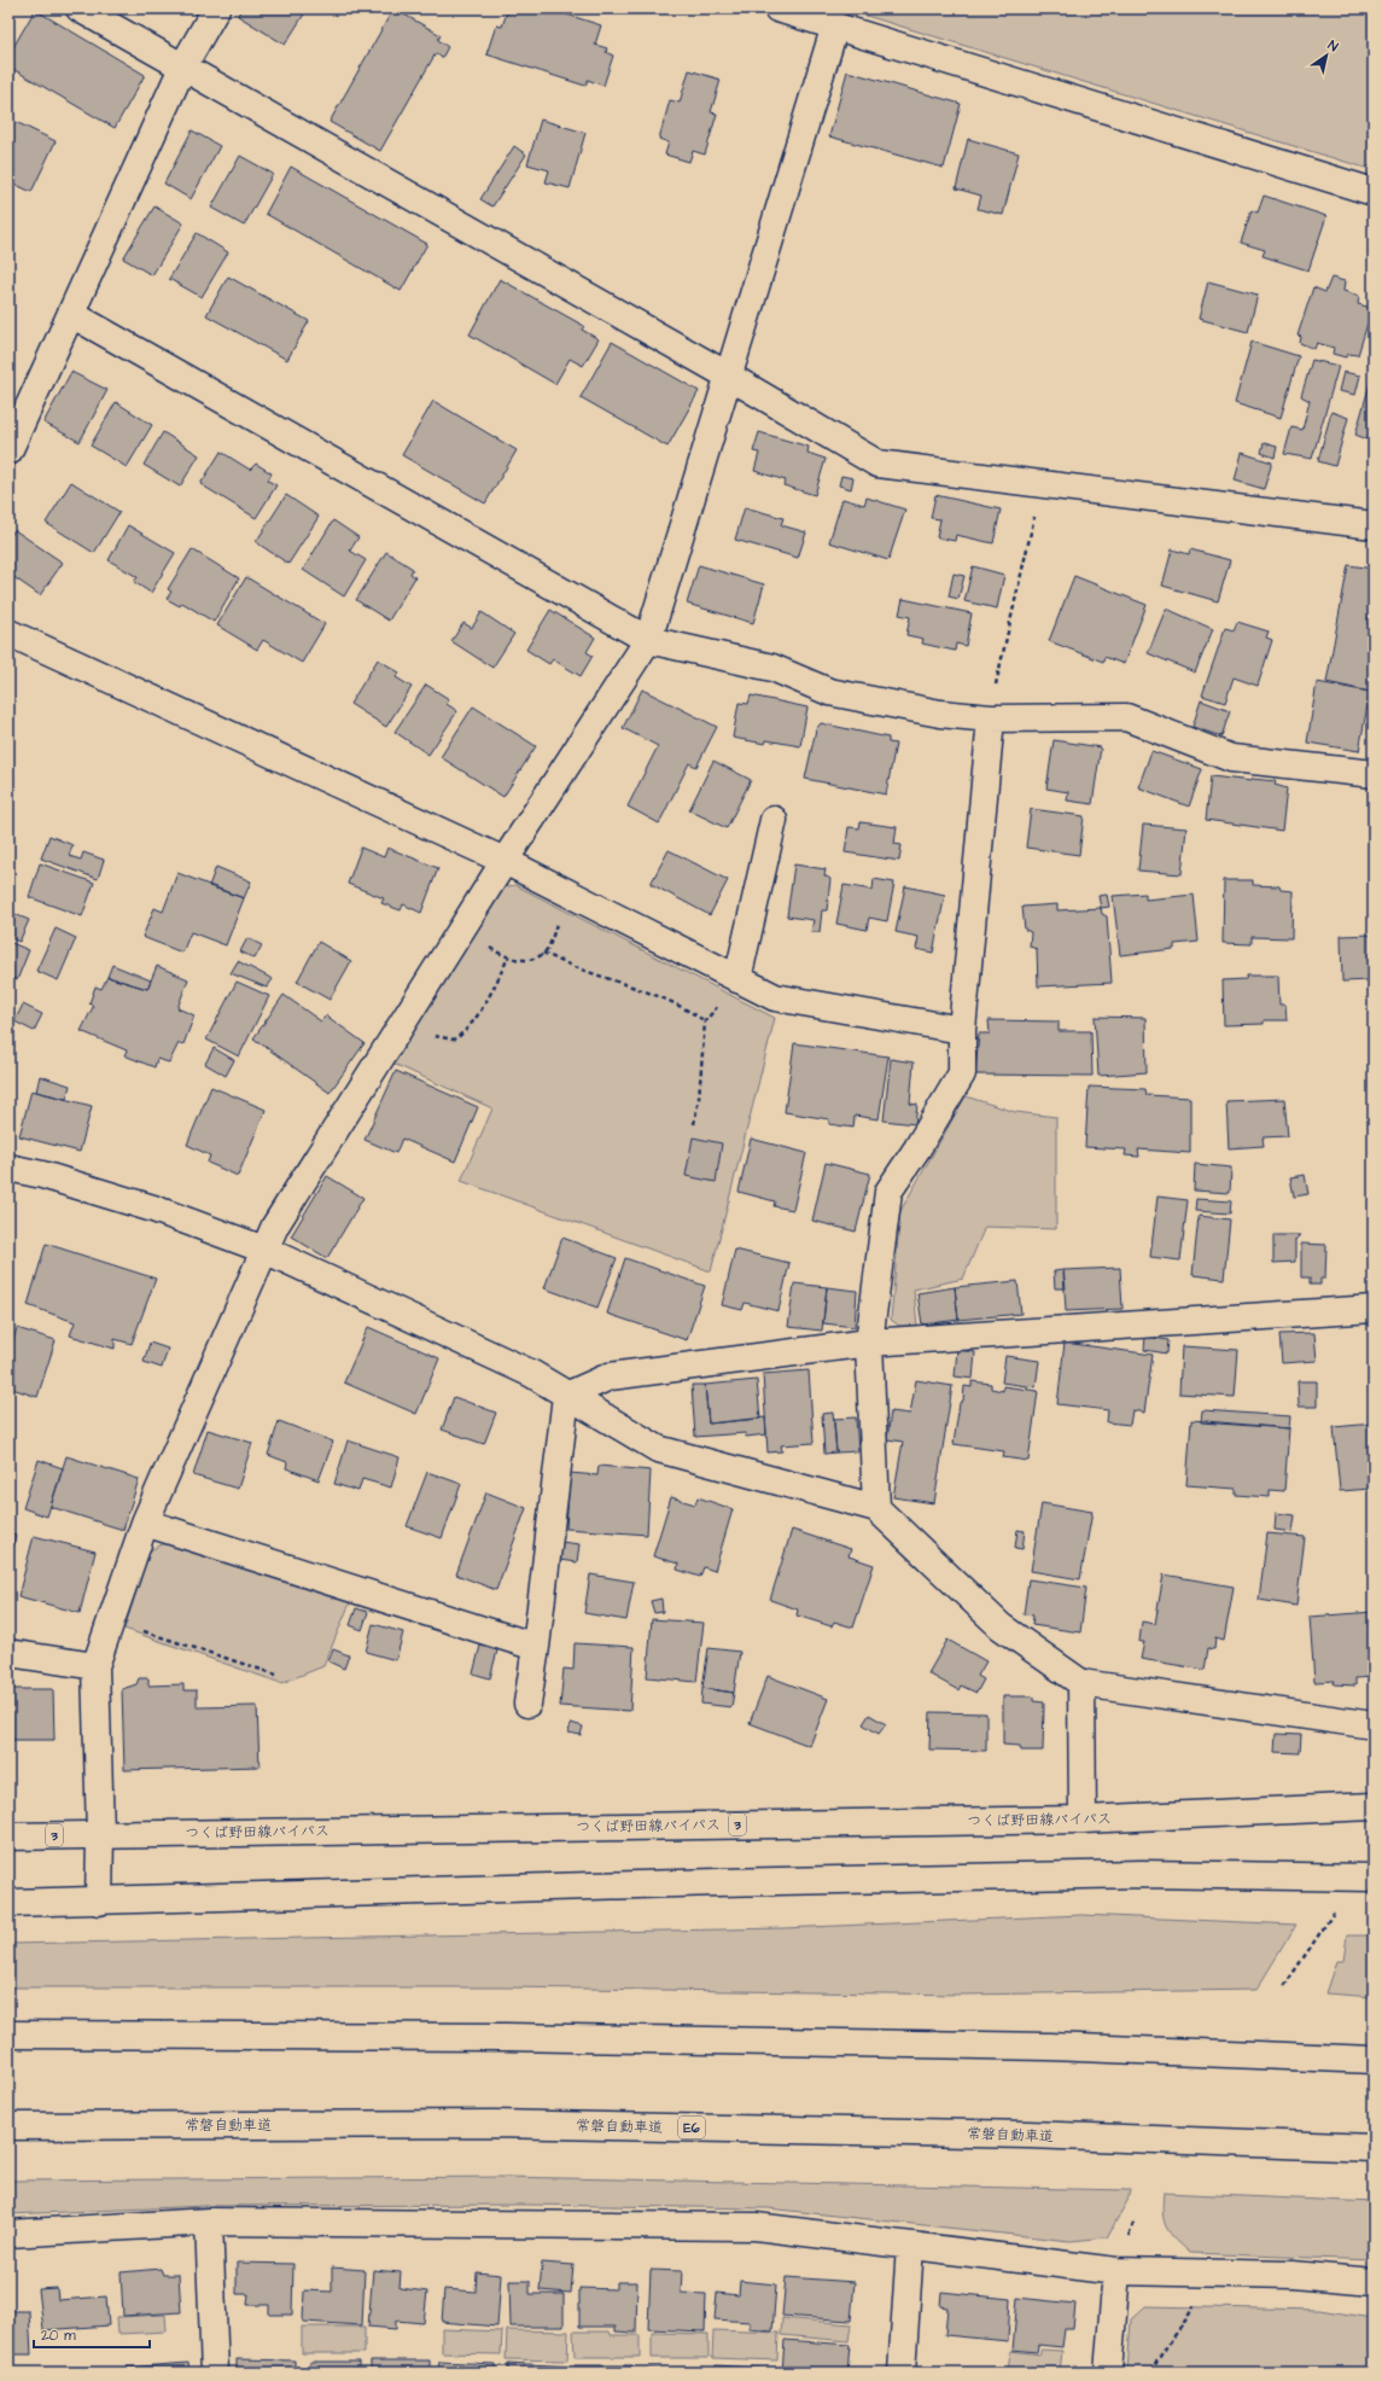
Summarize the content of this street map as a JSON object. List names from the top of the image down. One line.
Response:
{"streets":{"main road":["つくば野田線バイパス","3","常磐自動車道","E6"]},"scale_bar":"20 m","north":"top right"}
